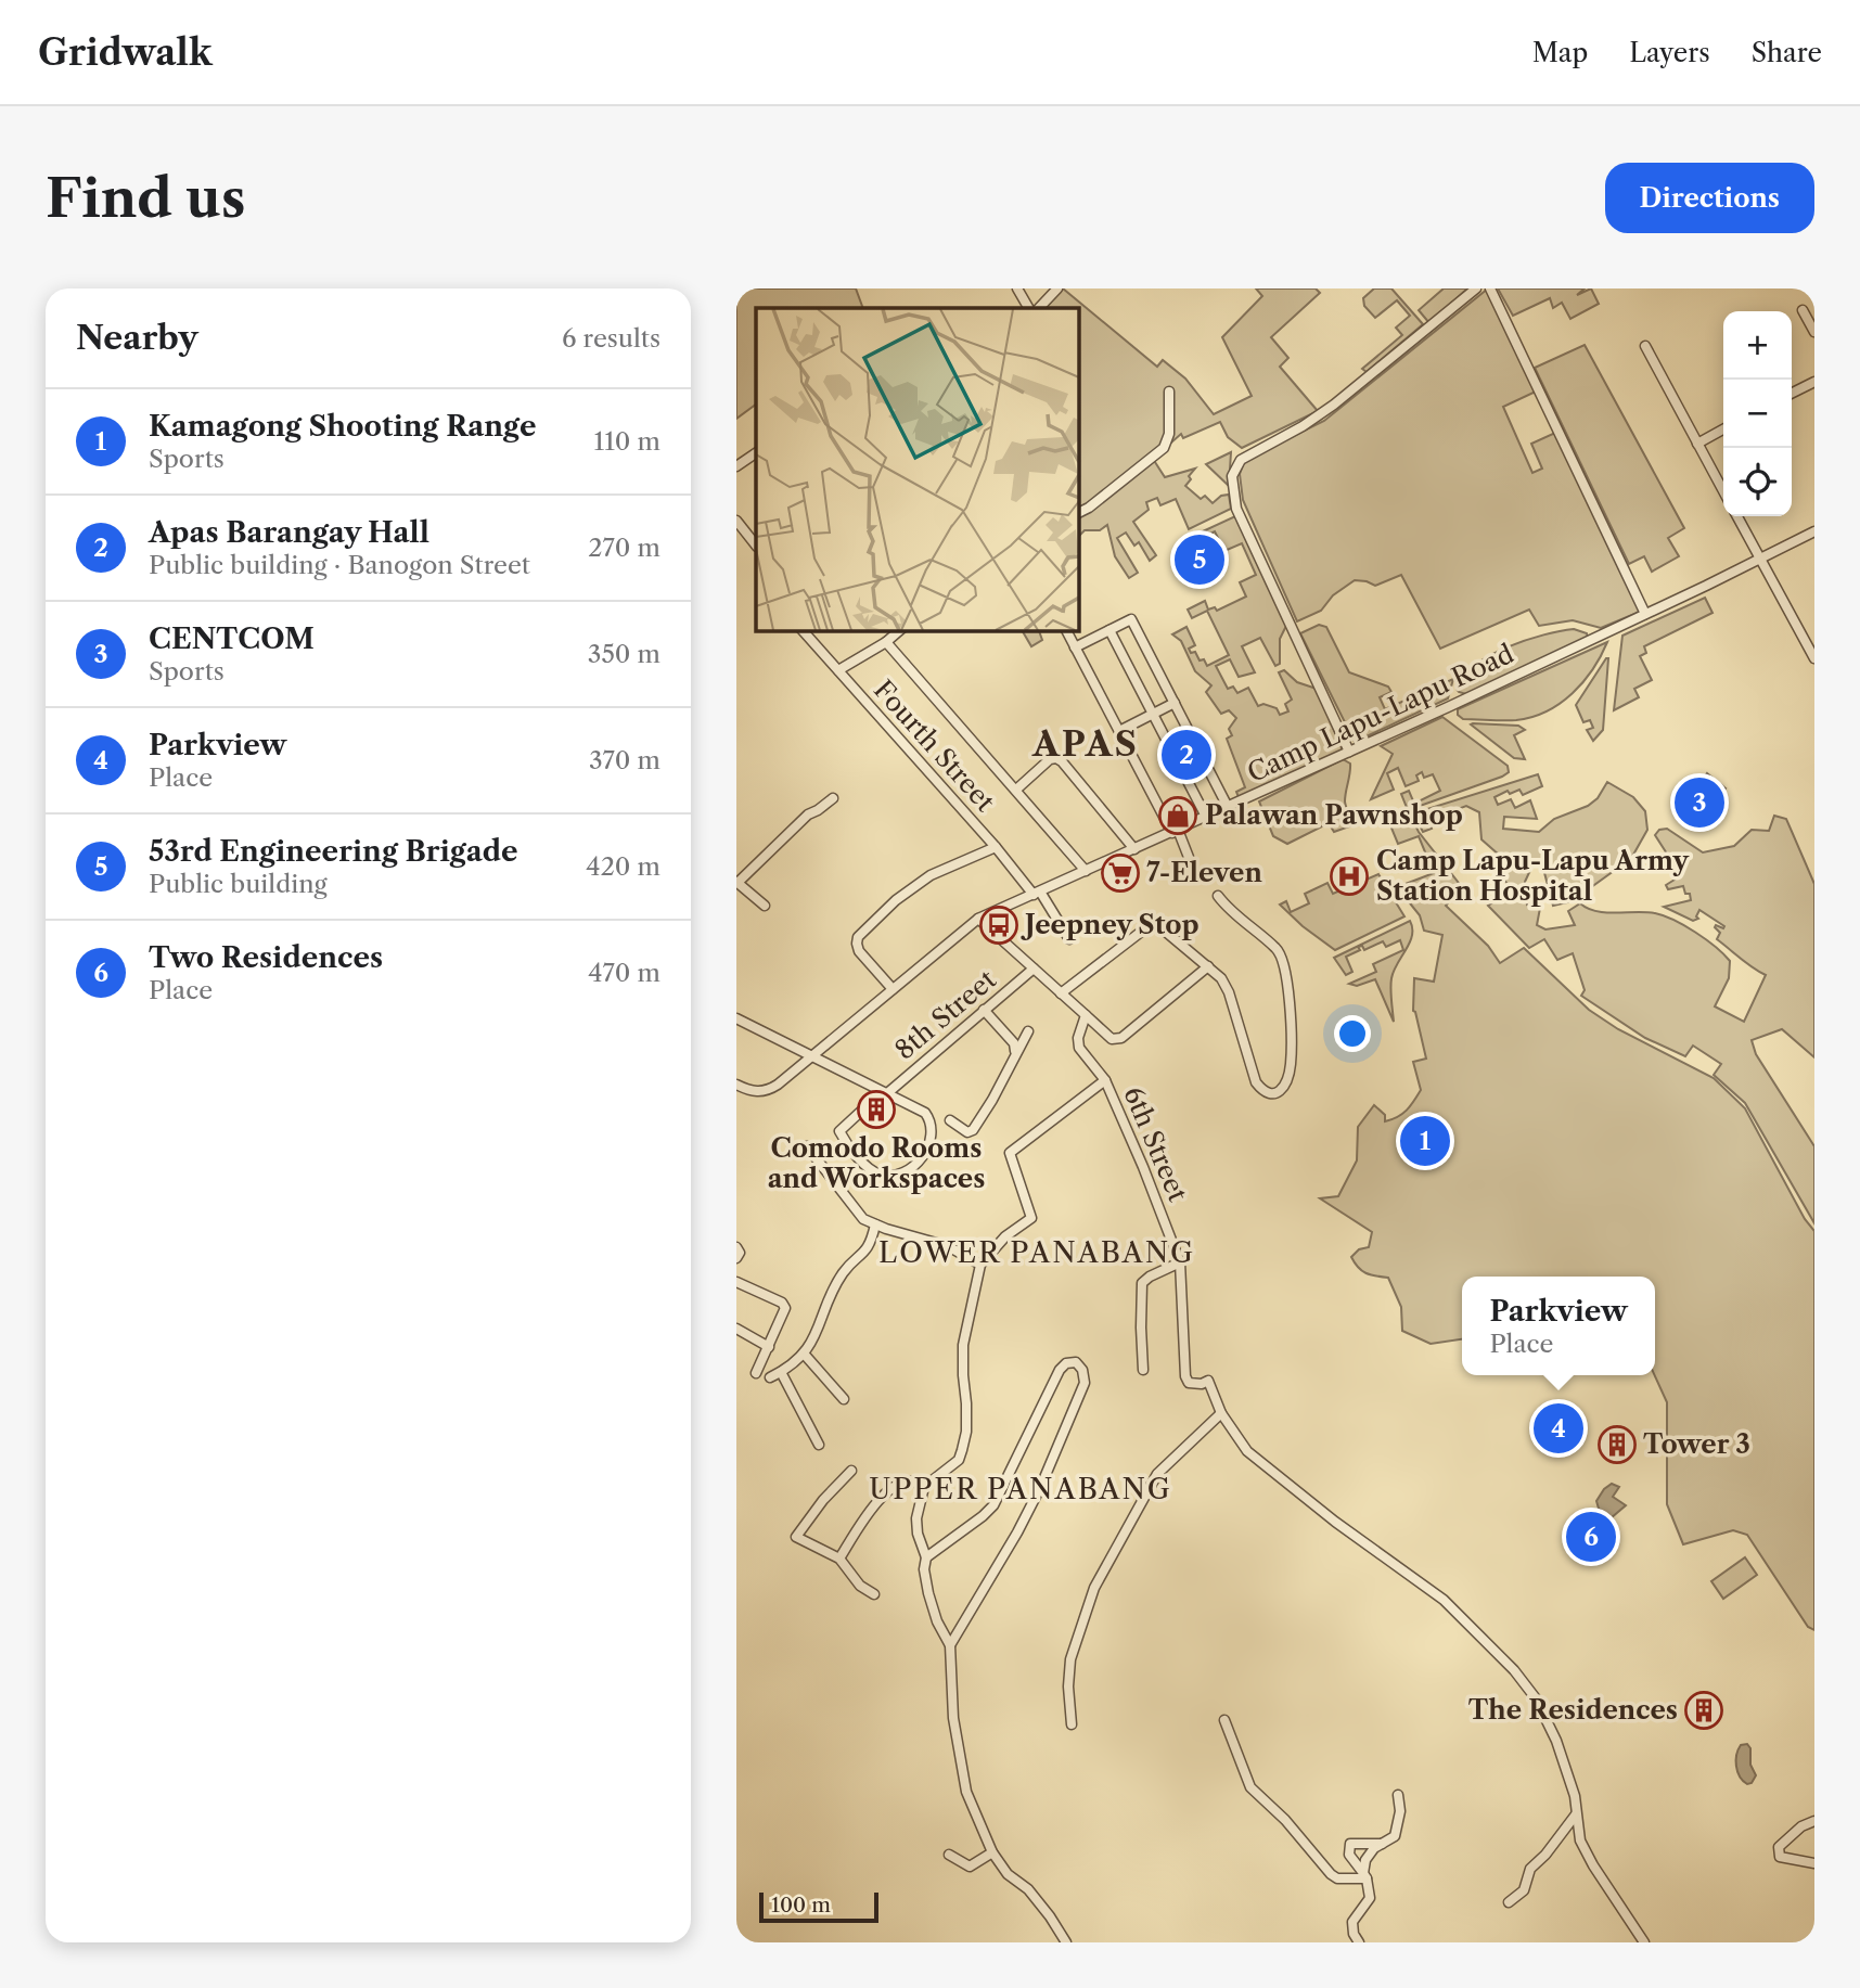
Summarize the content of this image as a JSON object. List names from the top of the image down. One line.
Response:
{"streets":{"street":["Camp Lapu-Lapu Road","Fourth Street","8th Street","6th Street"]},"crossings":[["Camp Lapu-Lapu Road","Fourth Street"]],"districts":["APAS","LOWER PANABANG","UPPER PANABANG"],"places":{"shop":["Palawan Pawnshop"],"supermarket":["7-Eleven"],"hospital":["Camp Lapu-Lapu Army Station Hospital"],"bus stop":["Jeepney Stop"],"building":["Comodo Rooms and Workspaces","Tower 3","The Residences"]},"scale_bar":"100 m","page":{"header":"Gridwalk","nav":["Map","Layers","Share"],"buttons":"Directions","title":"Find us","heading":["Nearby","6 results"],"map_buttons":["+","−"],"list":[{"mark":"1","name":"Kamagong Shooting Range","note":"Sports","value":"110 m"},{"mark":"2","name":"Apas Barangay Hall","note":"Public building · Banogon Street","value":"270 m"},{"mark":"3","name":"CENTCOM","note":"Sports","value":"350 m"},{"mark":"4","name":"Parkview","note":"Place","value":"370 m"},{"mark":"5","name":"53rd Engineering Brigade","note":"Public building","value":"420 m"},{"mark":"6","name":"Two Residences","note":"Place","value":"470 m"}],"pins":["5","2","3","1","4","6"],"popup":["Parkview","Place"],"scale":"100 m"}}
